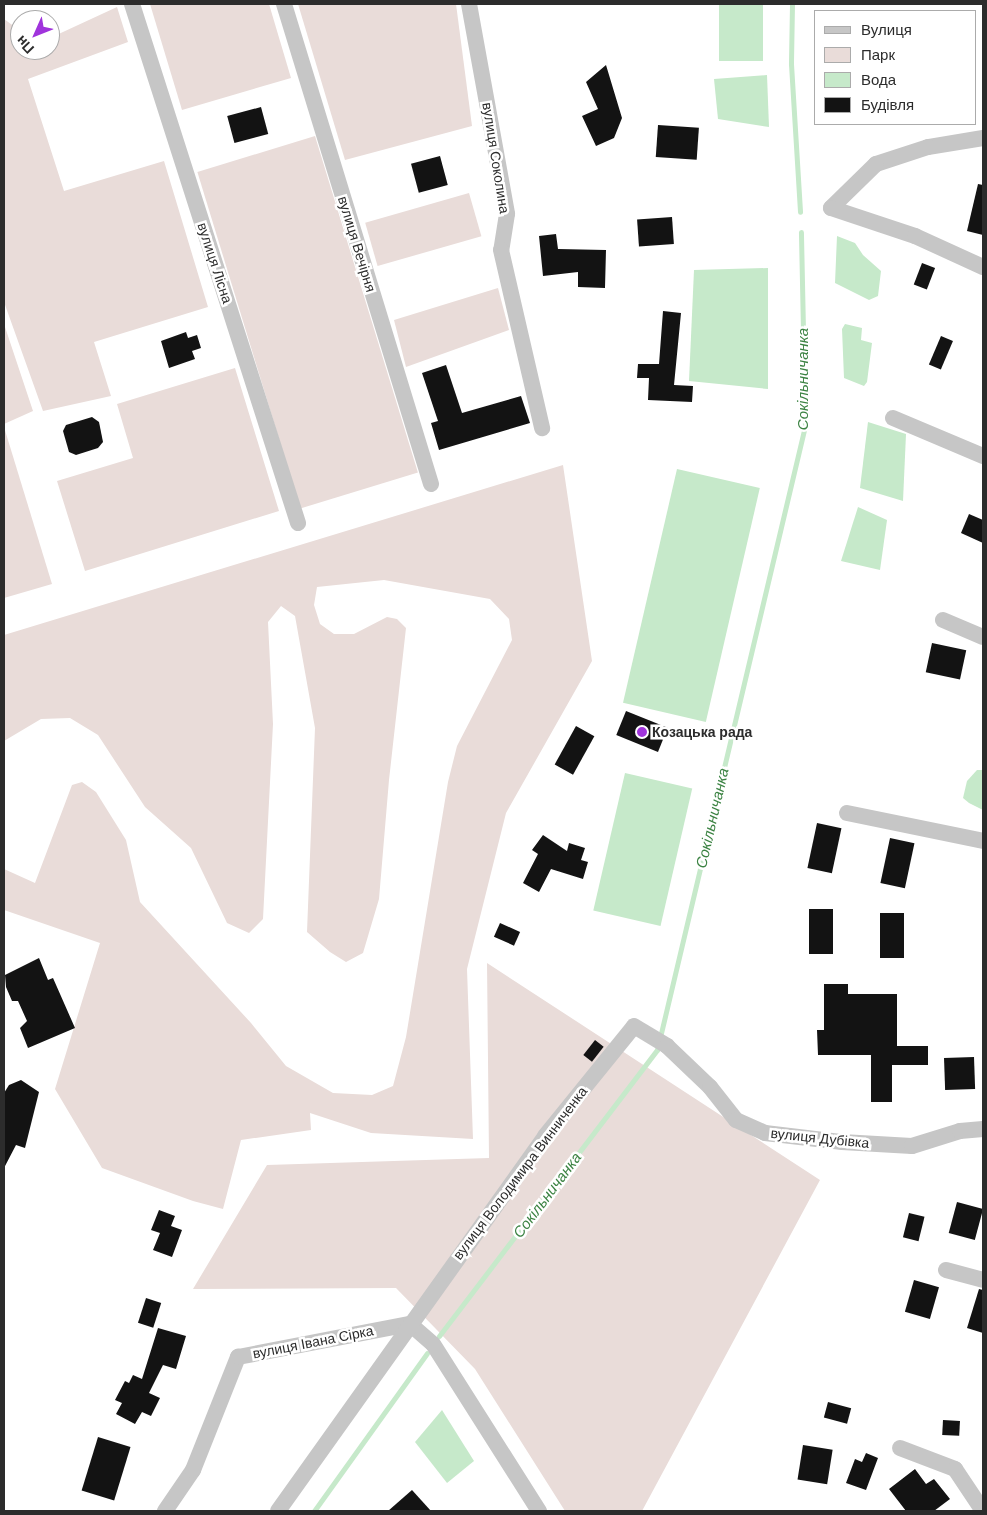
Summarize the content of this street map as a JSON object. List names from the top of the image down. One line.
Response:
{"streets":{"street":["вулиця Соколина","вулиця Вечірня","вулиця Лісна","вулиця Дубівка","вулиця Володимира Винниченка","вулиця Івана Сірка"]},"crossings":[["вулиця Дубівка","вулиця Володимира Винниченка"],["вулиця Володимира Винниченка","вулиця Івана Сірка"]],"water":["Сокільничанка"],"places":["Козацька рада"],"legend":["Вулиця","Парк","Вода","Будівля"],"north":"bottom left"}
